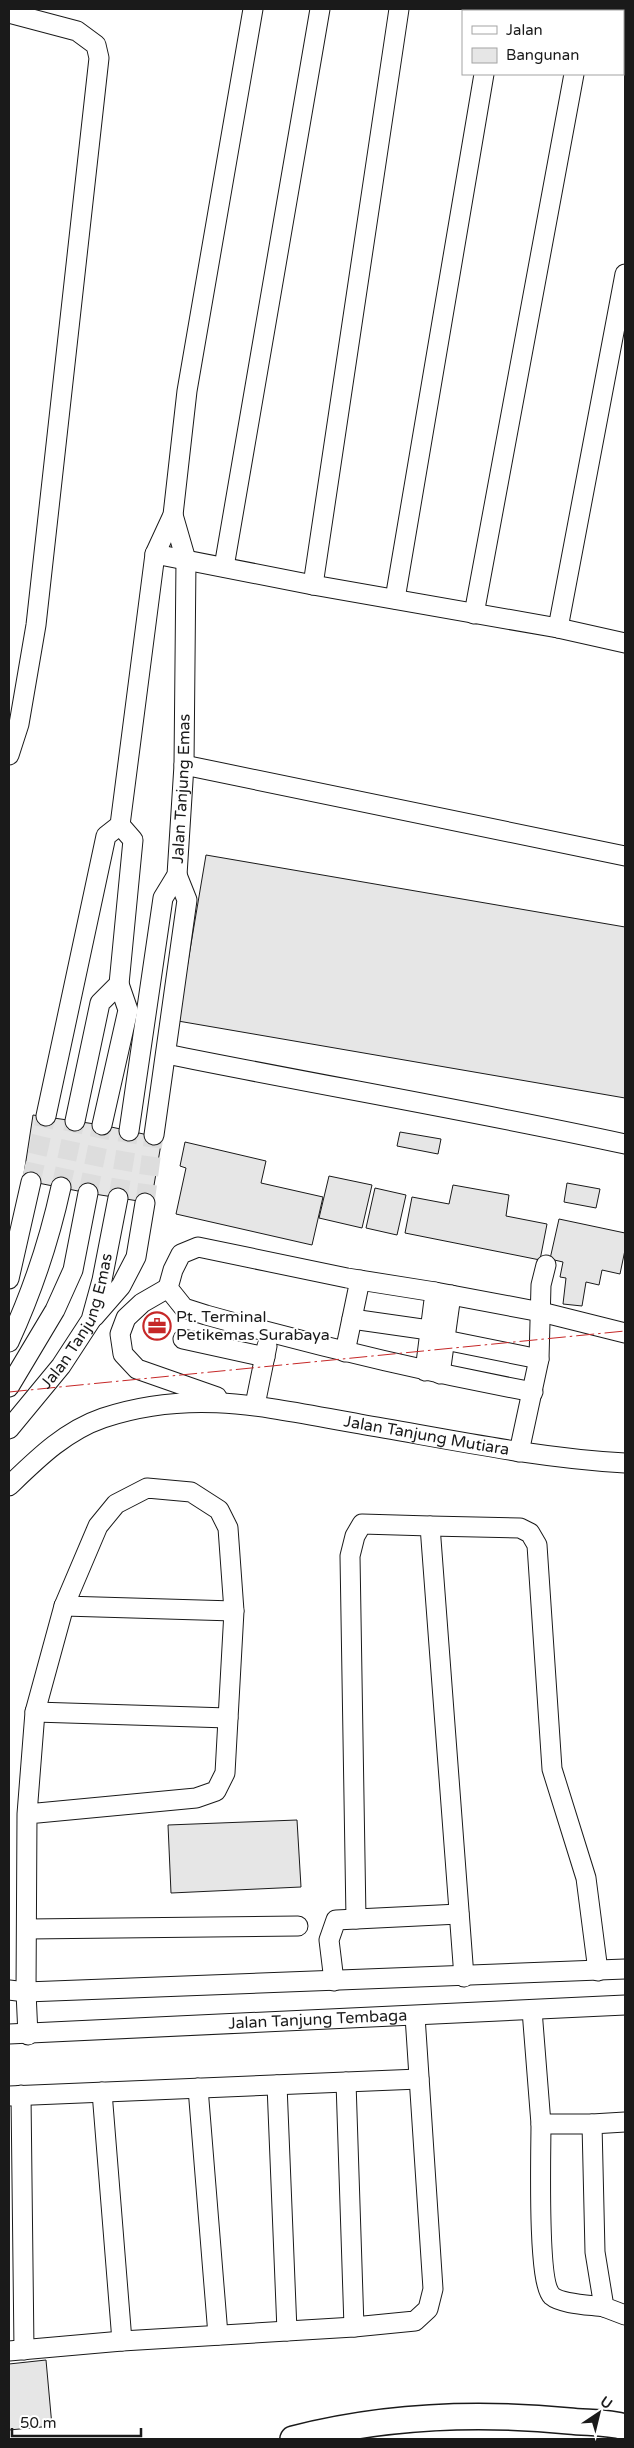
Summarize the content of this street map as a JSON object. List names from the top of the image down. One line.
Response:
{"streets":{"lane":["Jalan Tanjung Emas","Jalan Tanjung Mutiara","Jalan Tanjung Tembaga"]},"places":{"office":["Pt. Terminal Petikemas Surabaya"]},"legend":["Jalan","Bangunan"],"scale_bar":"50 m","north":"top right"}
